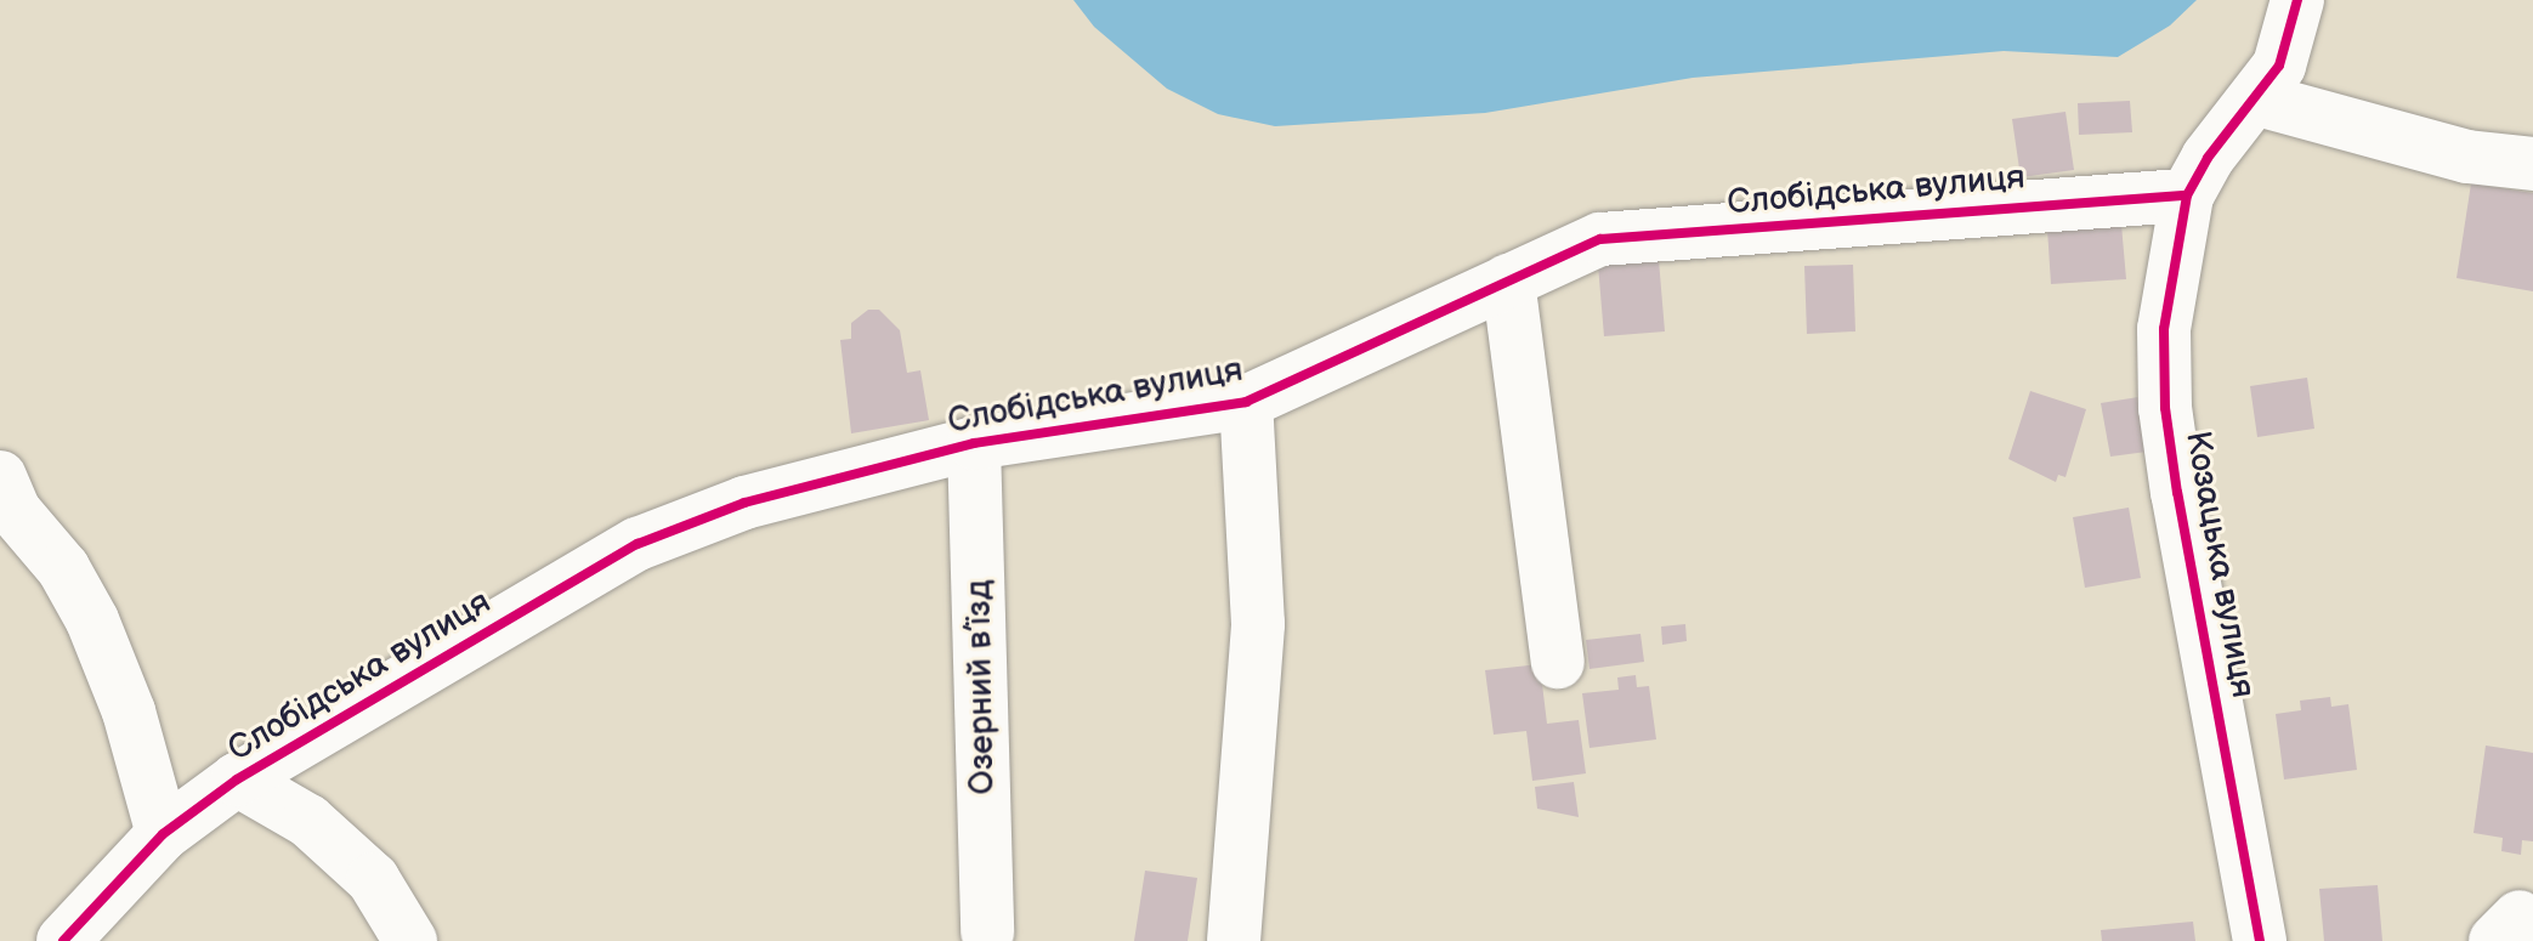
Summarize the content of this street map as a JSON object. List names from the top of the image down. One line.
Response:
{"streets":{"street":["Слобідська вулиця","Козацька вулиця","Озерний в’їзд"]},"crossings":[["Слобідська вулиця","Козацька вулиця"],["Слобідська вулиця","Озерний в’їзд"]]}
